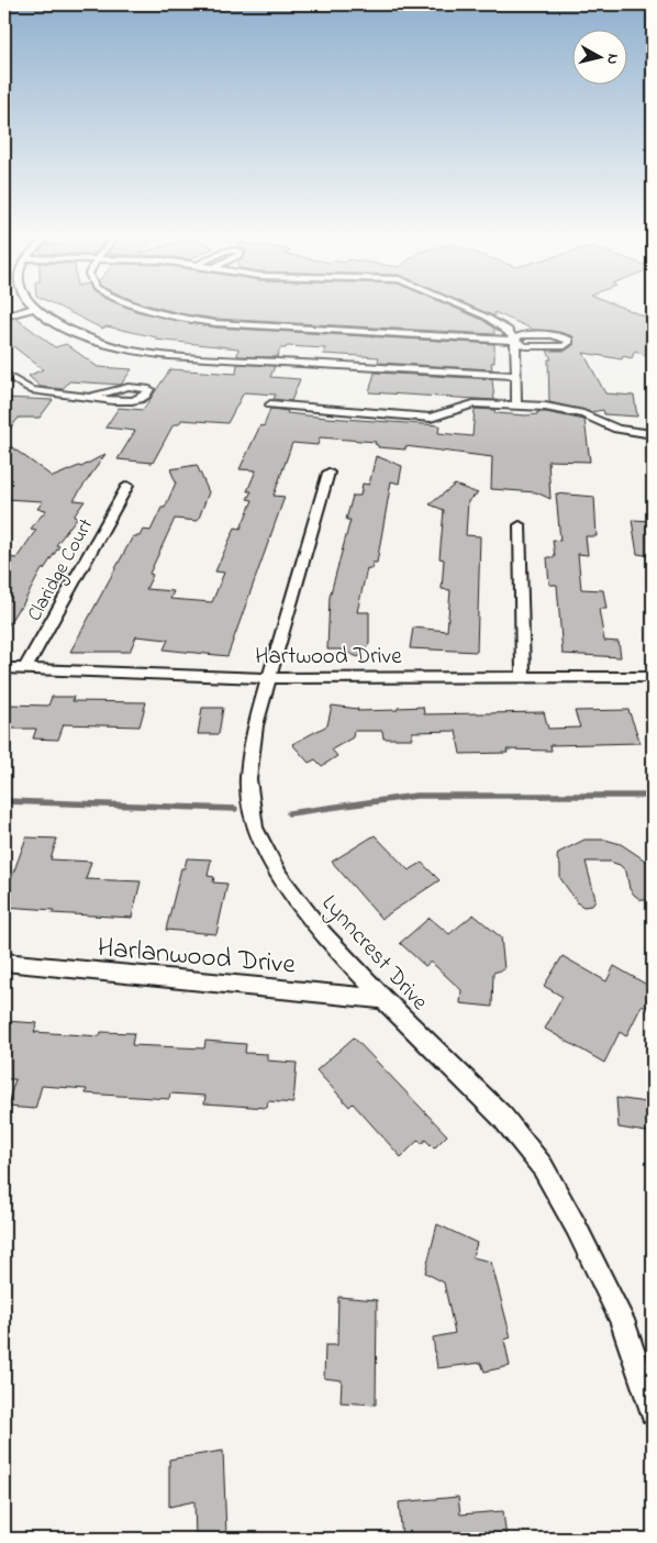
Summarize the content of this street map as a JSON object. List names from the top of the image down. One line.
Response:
{"streets":{"street":["Claridge Court","Hartwood Drive","Lynncrest Drive","Harlanwood Drive"]},"crossings":[["Claridge Court","Hartwood Drive"],["Hartwood Drive","Lynncrest Drive"],["Lynncrest Drive","Harlanwood Drive"]],"north":"right"}
